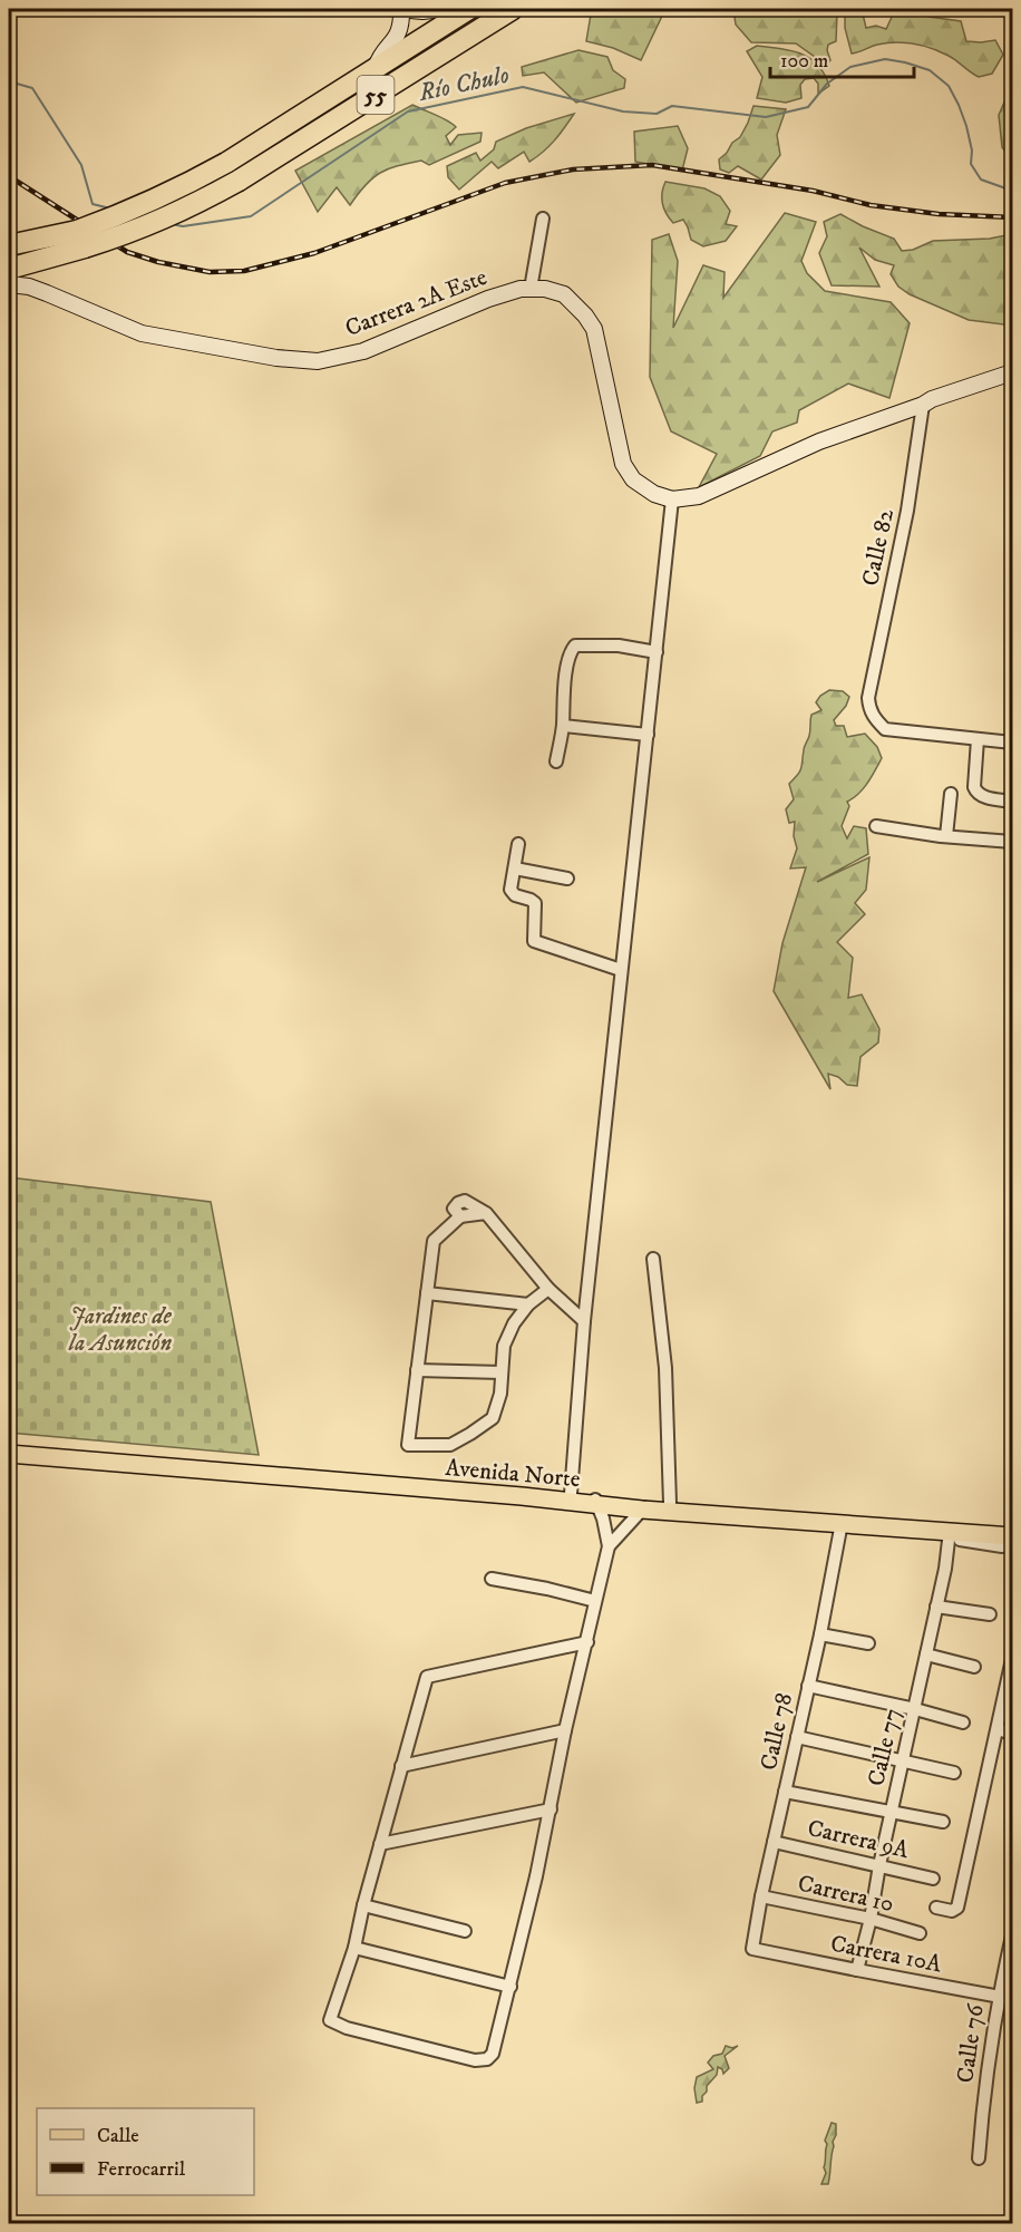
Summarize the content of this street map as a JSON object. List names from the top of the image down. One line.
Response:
{"streets":{"highway":["55"],"main road":["Avenida Norte"],"street":["Carrera 2A Este","Calle 82","Calle 78","Calle 77","Carrera 9A","Carrera 10","Carrera 10A","Calle 76"]},"crossings":[["Avenida Norte","Calle 78"],["Avenida Norte","Calle 77"],["Calle 78","Carrera 9A"],["Calle 78","Carrera 10"],["Calle 78","Carrera 10A"],["Calle 77","Carrera 9A"],["Calle 77","Carrera 10"],["Calle 77","Carrera 10A"],["Carrera 10A","Calle 76"]],"water":["Río Chulo"],"parks":["Jardines de la Asunción"],"legend":["Calle","Ferrocarril"],"scale_bar":"100 m"}
